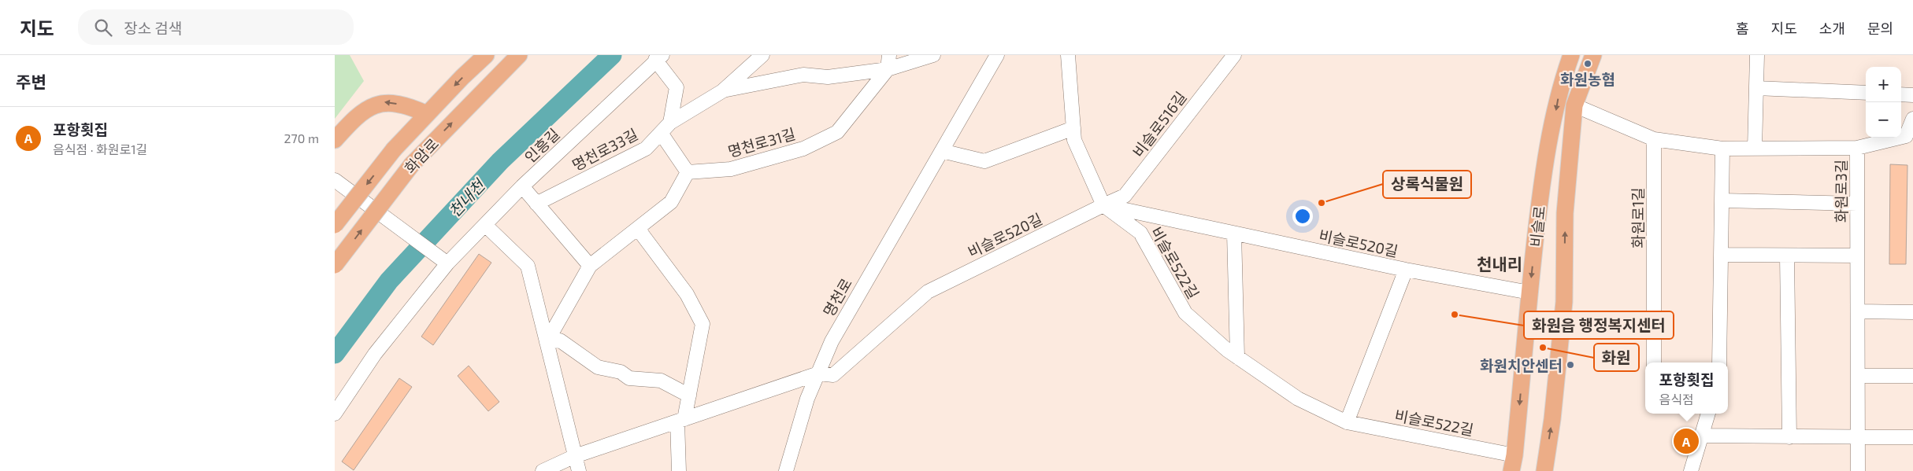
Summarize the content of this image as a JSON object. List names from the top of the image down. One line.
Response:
{"streets":{"main road":["화암로","비슬로"],"street":["비슬로516길","명천로31길","인흥길","명천로33길","화원로3길","화원로1길","비슬로520길","비슬로522길","명천로"]},"crossings":[["비슬로516길","비슬로520길"],["비슬로516길","비슬로522길"],["명천로31길","명천로33길"],["비슬로","비슬로520길"],["비슬로","비슬로522길"],["비슬로520길","비슬로522길"],["비슬로520길","명천로"]],"districts":["천내리"],"water":["천내천"],"places":["화원농협","상록식물원","화원읍 행정복지센터","화원","화원치안센터"],"page":{"header":"지도","search":"장소 검색","nav":["홈","지도","소개","문의"],"heading":"주변","map_buttons":["+","−"],"list":[{"mark":"A","name":"포항횟집","note":"음식점 · 화원로1길","value":"270 m"}],"popup":["포항횟집","음식점"],"pins":"A"}}
